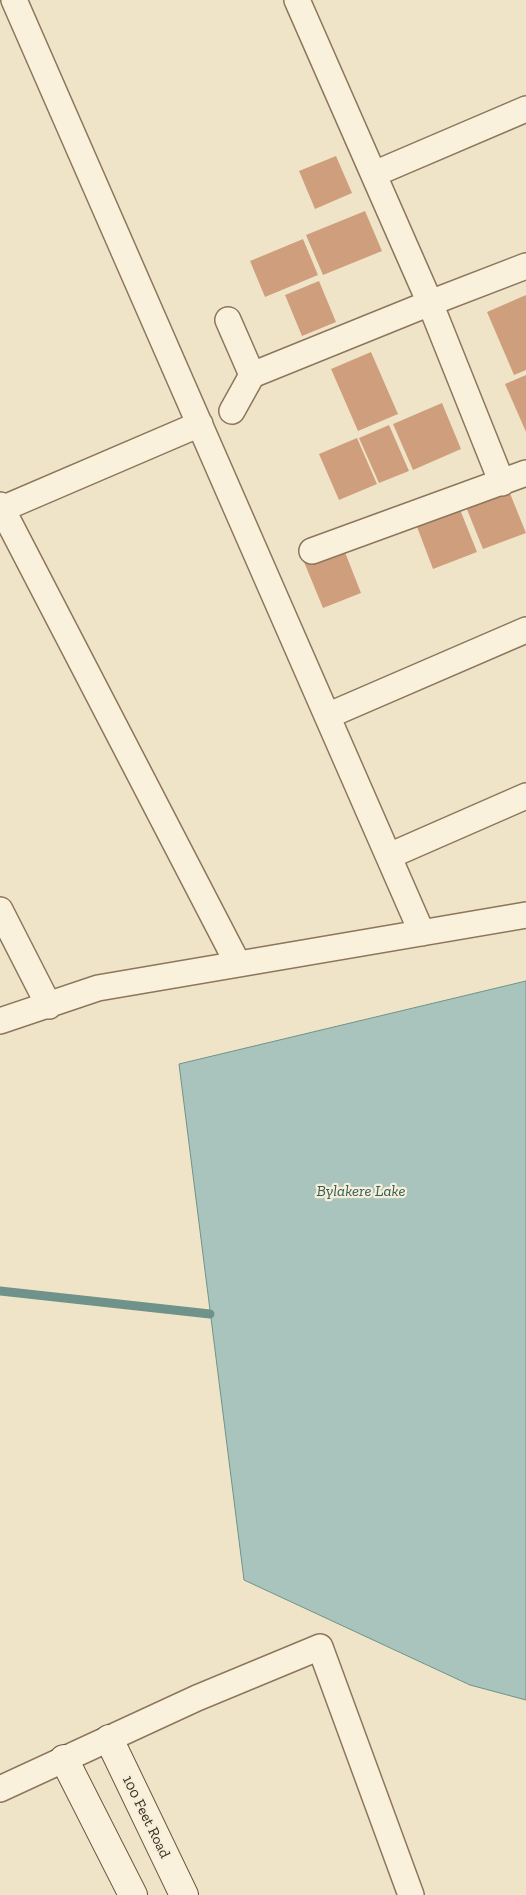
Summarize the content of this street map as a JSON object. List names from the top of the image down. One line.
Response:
{"streets":{"main road":["100 Feet Road"]},"water":["Bylakere Lake"]}
